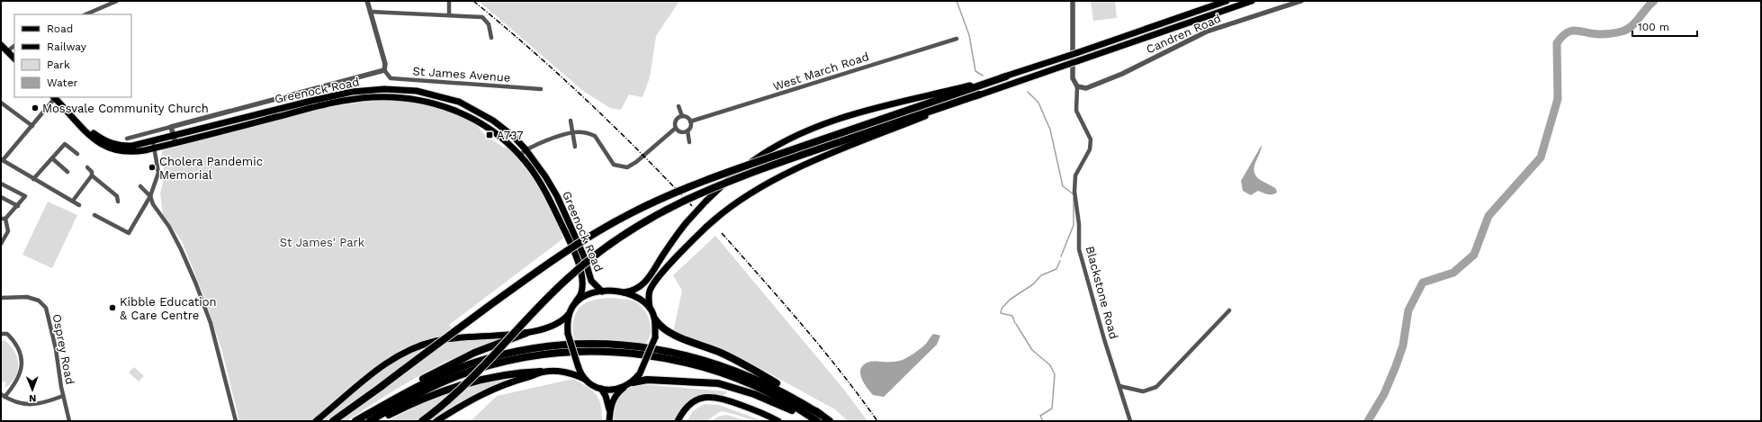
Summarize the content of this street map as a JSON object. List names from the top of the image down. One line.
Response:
{"streets":{"main road":["Greenock Road"],"street":["Candren Road","West March Road","St James Avenue","Blackstone Road","Osprey Road"]},"crossings":[["Candren Road","Blackstone Road"]],"parks":["St James' Park"],"places":{"other":["Mossvale Community Church","Cholera Pandemic Memorial","Kibble Education & Care Centre"],"transit":["A737"]},"legend":["Road","Railway","Park","Water"],"scale_bar":"100 m","north":"bottom"}
